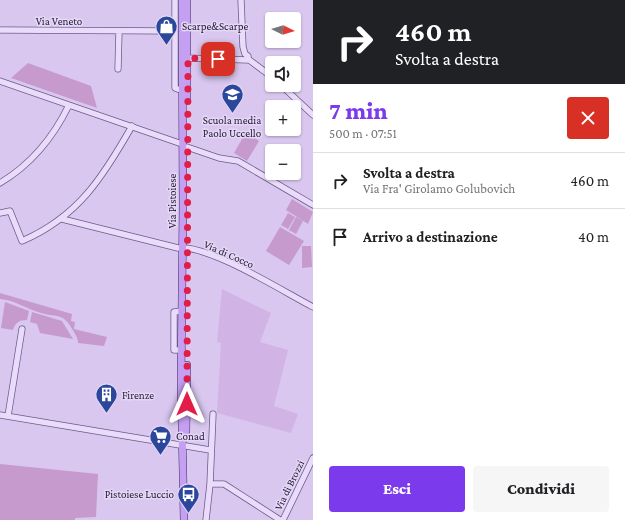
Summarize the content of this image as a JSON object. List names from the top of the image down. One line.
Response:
{"streets":{"main road":["Via Pistoiese"],"street":["Via Veneto","Via di Cocco","Via di Brozzi"]},"crossings":[["Via Pistoiese","Via di Cocco"]],"places":{"shop":["Scarpe&Scarpe"],"school or university":["Scuola media Paolo Uccello"],"building":["Firenze"],"supermarket":["Conad"],"bus stop":["Pistoiese Luccio"]},"north":"right","page":{"turn":["460 m","Svolta a destra"],"map_buttons":["+","−"],"heading":["7 min","500 m · 07:51"],"list":[{"name":"Svolta a destra","note":"Via Fra' Girolamo Golubovich","value":"460 m"},{"name":"Arrivo a destinazione","value":"40 m"}],"buttons":["Esci","Condividi"]}}
